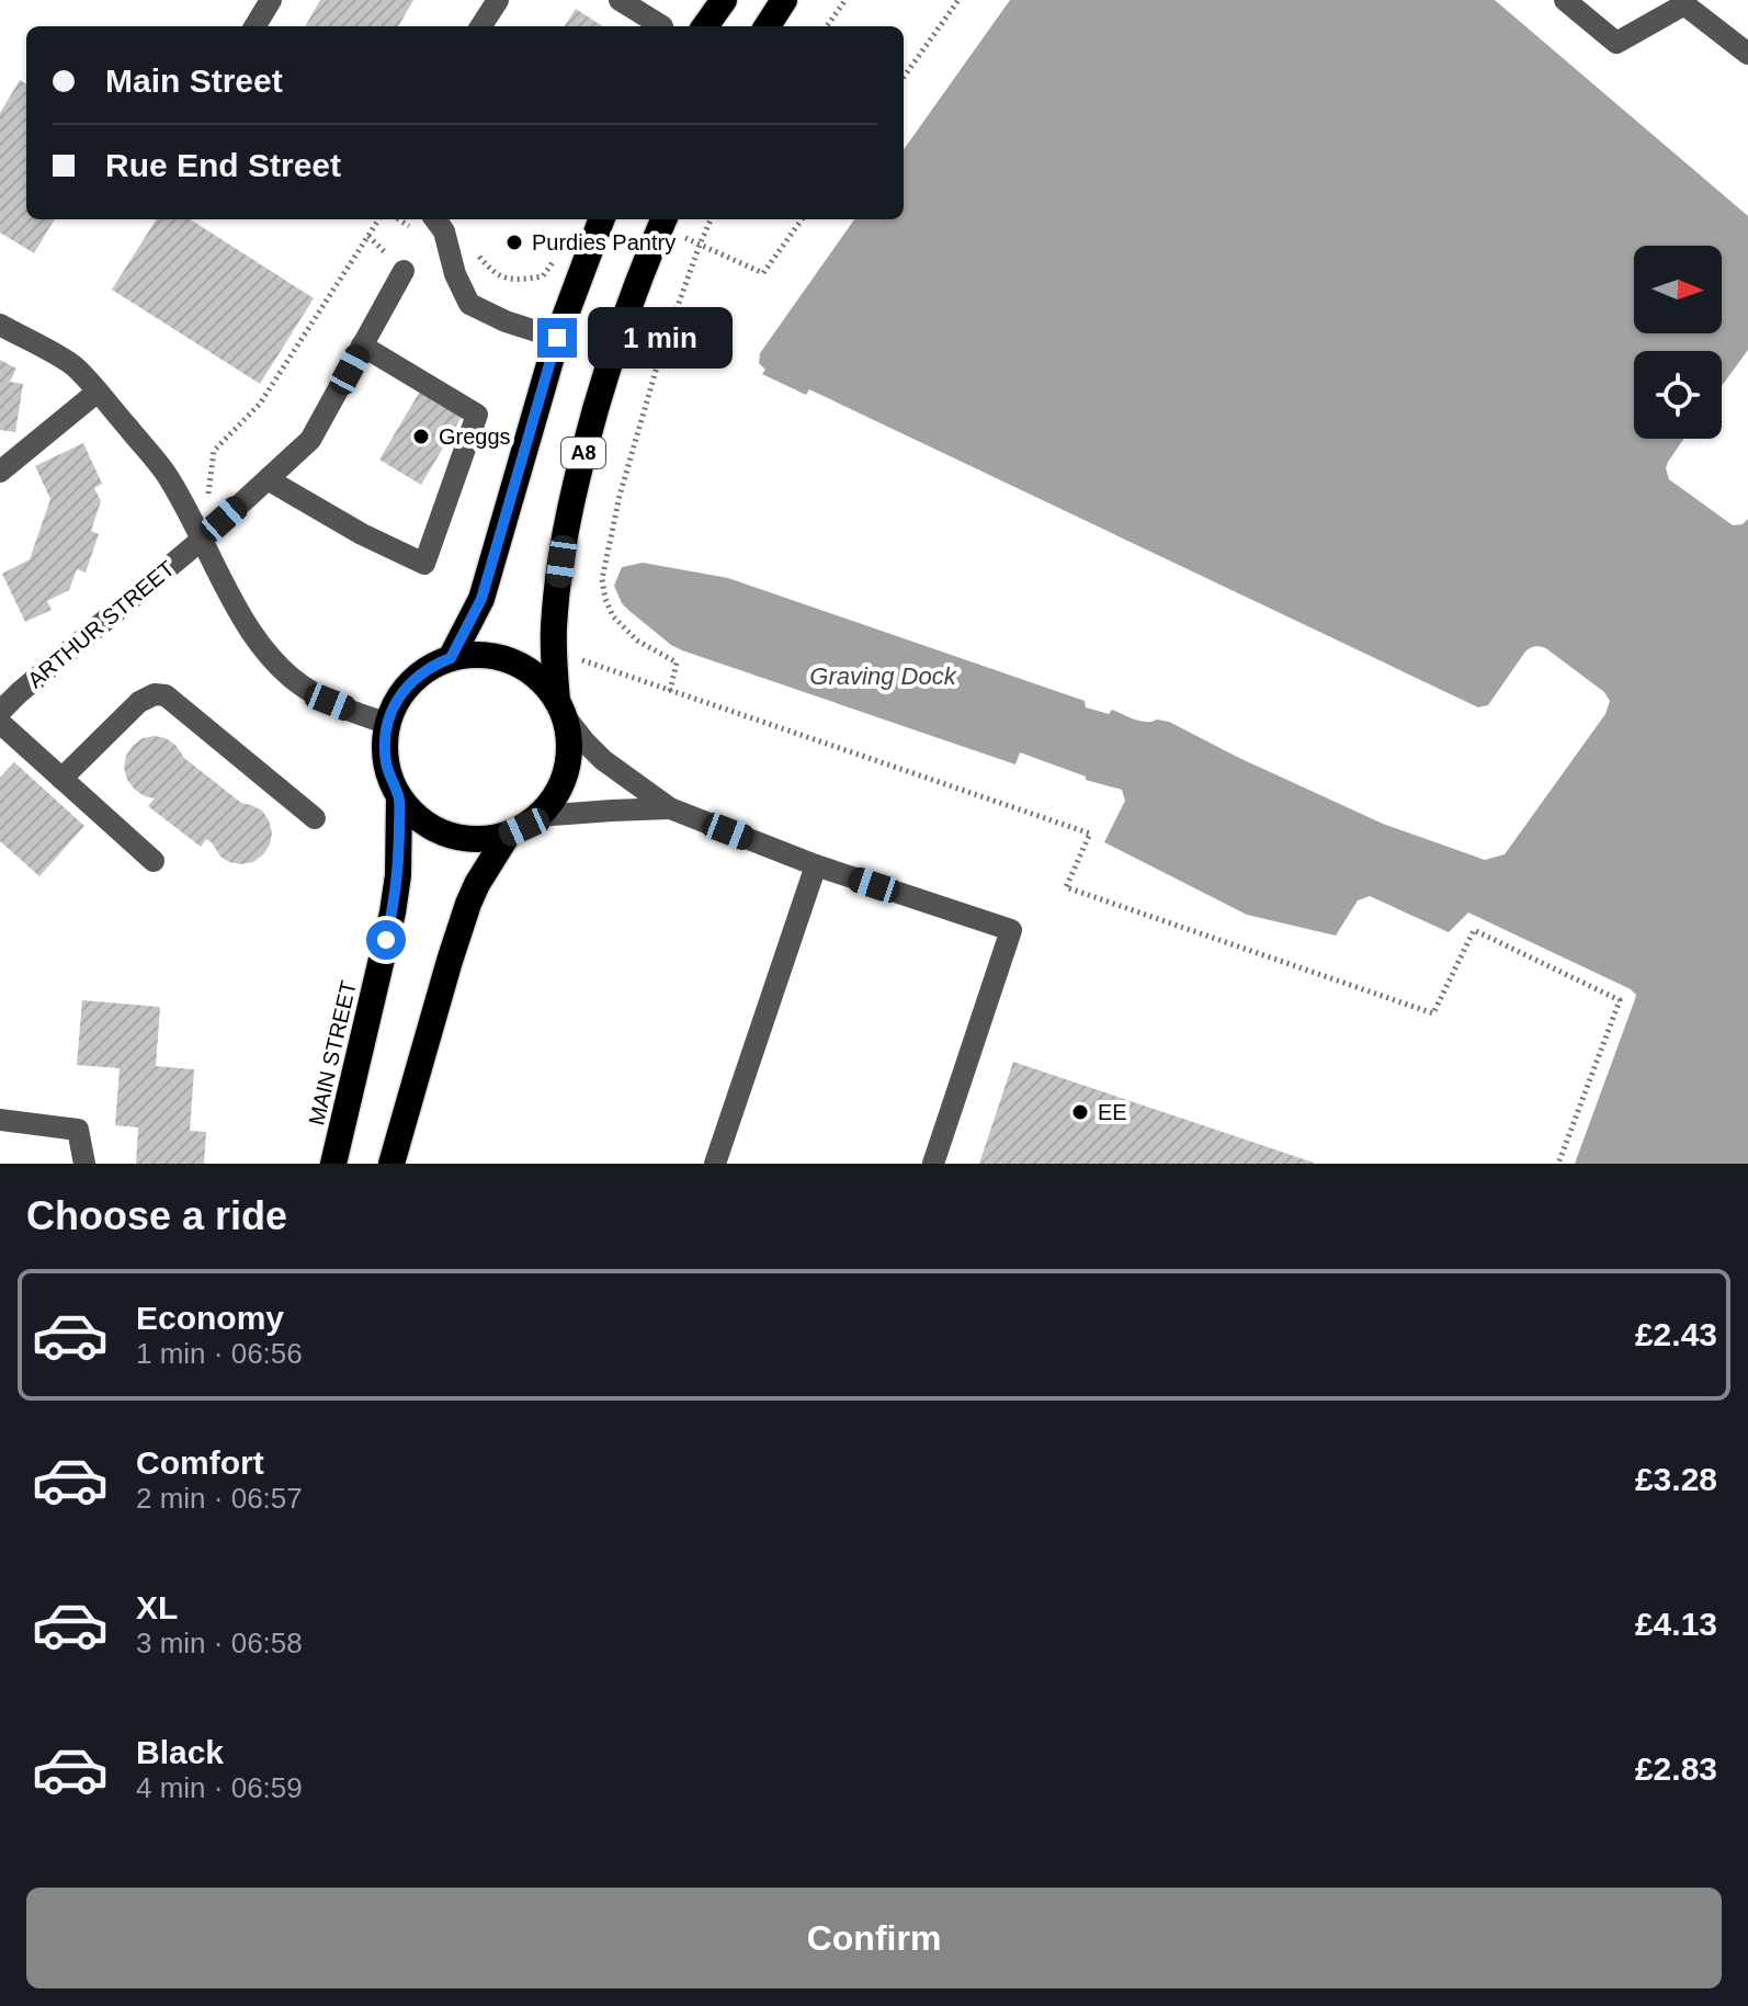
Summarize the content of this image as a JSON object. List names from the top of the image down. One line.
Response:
{"streets":{"highway":["A8","MAIN STREET"],"street":["ARTHUR STREET"]},"crossings":[["A8","MAIN STREET"]],"water":["Graving Dock"],"places":["Purdies Pantry","Greggs","EE"],"north":"right","page":{"banner":["Main Street","Rue End Street"],"bubble":"1 min","heading":"Choose a ride","list":[{"name":"Economy","note":"1 min · 06:56","value":"£2.43"},{"name":"Comfort","note":"2 min · 06:57","value":"£3.28"},{"name":"XL","note":"3 min · 06:58","value":"£4.13"},{"name":"Black","note":"4 min · 06:59","value":"£2.83"}],"buttons":"Confirm"}}
